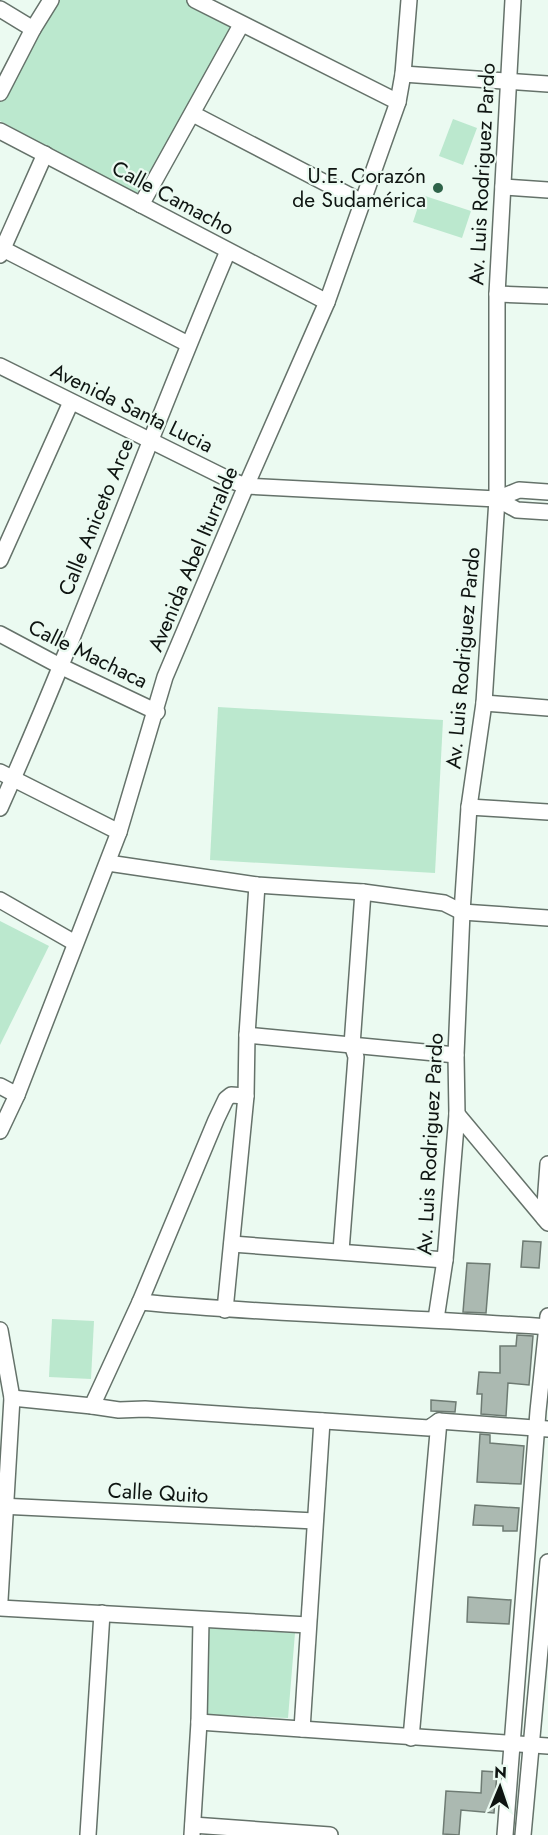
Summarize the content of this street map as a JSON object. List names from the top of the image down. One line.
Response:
{"streets":{"street":["Av. Luis Rodriguez Pardo","Calle Camacho","Avenida Santa Lucia","Calle Aniceto Arce","Avenida Abel Iturralde","Calle Machaca","Calle Quito"]},"crossings":[["Av. Luis Rodriguez Pardo","Avenida Santa Lucia"],["Calle Camacho","Calle Aniceto Arce"],["Calle Camacho","Avenida Abel Iturralde"],["Avenida Santa Lucia","Calle Aniceto Arce"],["Avenida Santa Lucia","Avenida Abel Iturralde"],["Calle Aniceto Arce","Calle Machaca"],["Avenida Abel Iturralde","Calle Machaca"]],"places":["U.E. Corazón de Sudamérica"],"north":"top"}
